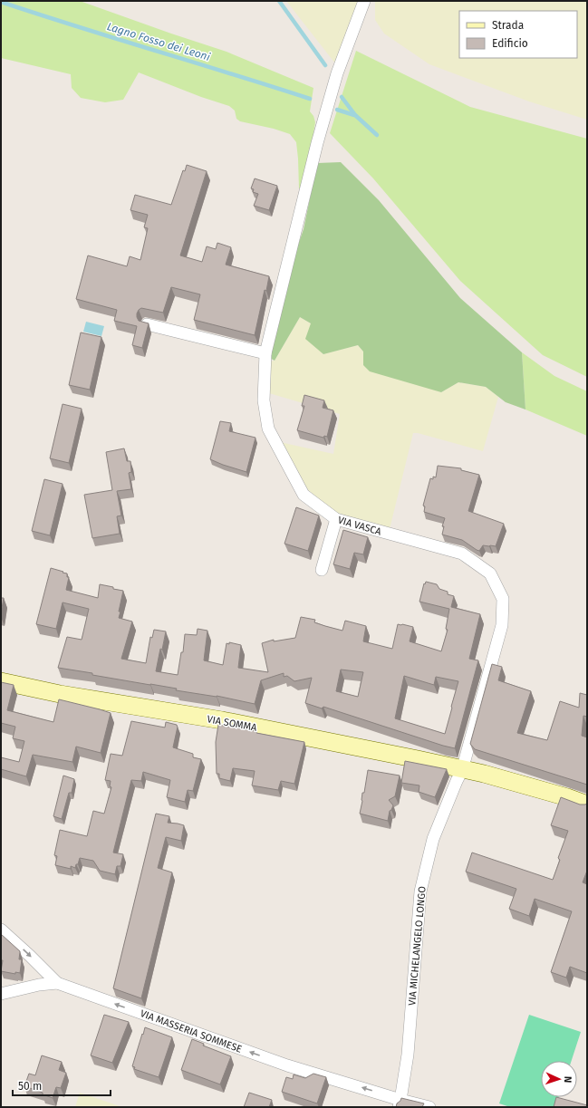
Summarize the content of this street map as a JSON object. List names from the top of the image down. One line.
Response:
{"streets":{"street":["VIA VASCA","VIA SOMMA","VIA MICHELANGELO LONGO","VIA MASSERIA SOMMESE"]},"crossings":[["VIA VASCA","VIA SOMMA"],["VIA VASCA","VIA MICHELANGELO LONGO"],["VIA SOMMA","VIA MICHELANGELO LONGO"],["VIA MICHELANGELO LONGO","VIA MASSERIA SOMMESE"]],"water":["Lagno Fosso dei Leoni"],"legend":["Strada","Edificio"],"scale_bar":"50 m","north":"right"}
